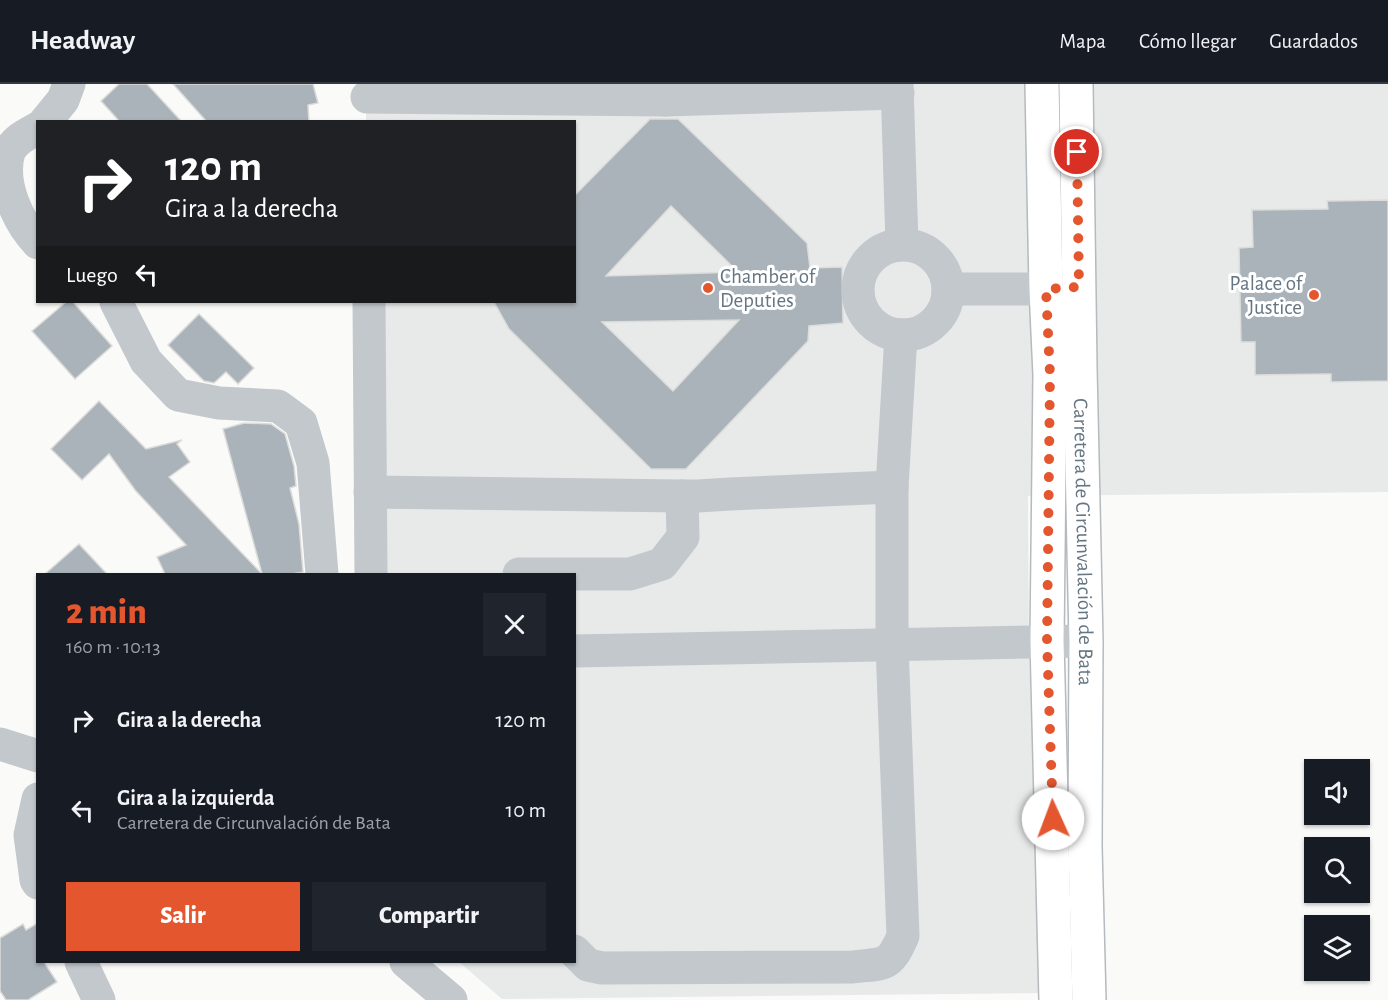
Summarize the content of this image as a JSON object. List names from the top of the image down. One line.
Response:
{"streets":{"main road":["Carretera de Circunvalación de Bata"]},"places":["Chamber of Deputies","Palace of Justice"],"page":{"header":"Headway","nav":["Mapa","Cómo llegar","Guardados"],"turn":["120 m","Gira a la derecha"],"then":"Luego","heading":["2 min","160 m · 10:13"],"list":[{"name":"Gira a la derecha","value":"120 m"},{"name":"Gira a la izquierda","note":"Carretera de Circunvalación de Bata","value":"10 m"}],"buttons":["Salir","Compartir"]}}
